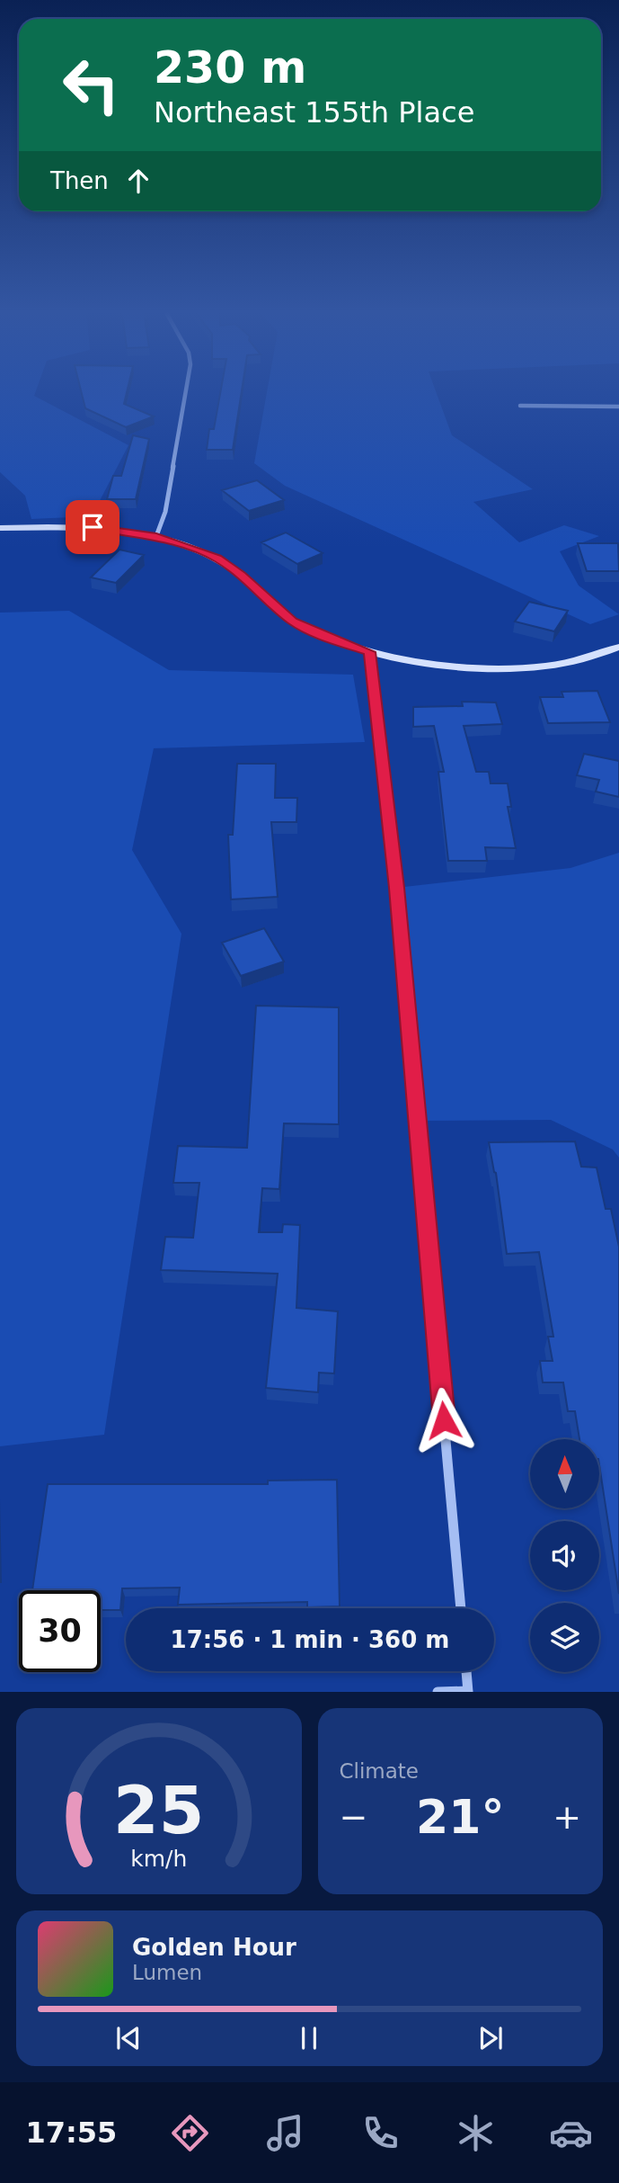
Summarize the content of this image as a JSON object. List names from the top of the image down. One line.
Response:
{"north":"top","page":{"turn":["230 m","Northeast 155th Place"],"then":"Then","limit":"30","trip":"17:56 · 1 min · 360 m","tile":"Climate","heat":["−","21°","+"],"song":["Golden Hour","Lumen"],"tabs":"17:55","gauge":["25","km/h"]}}
